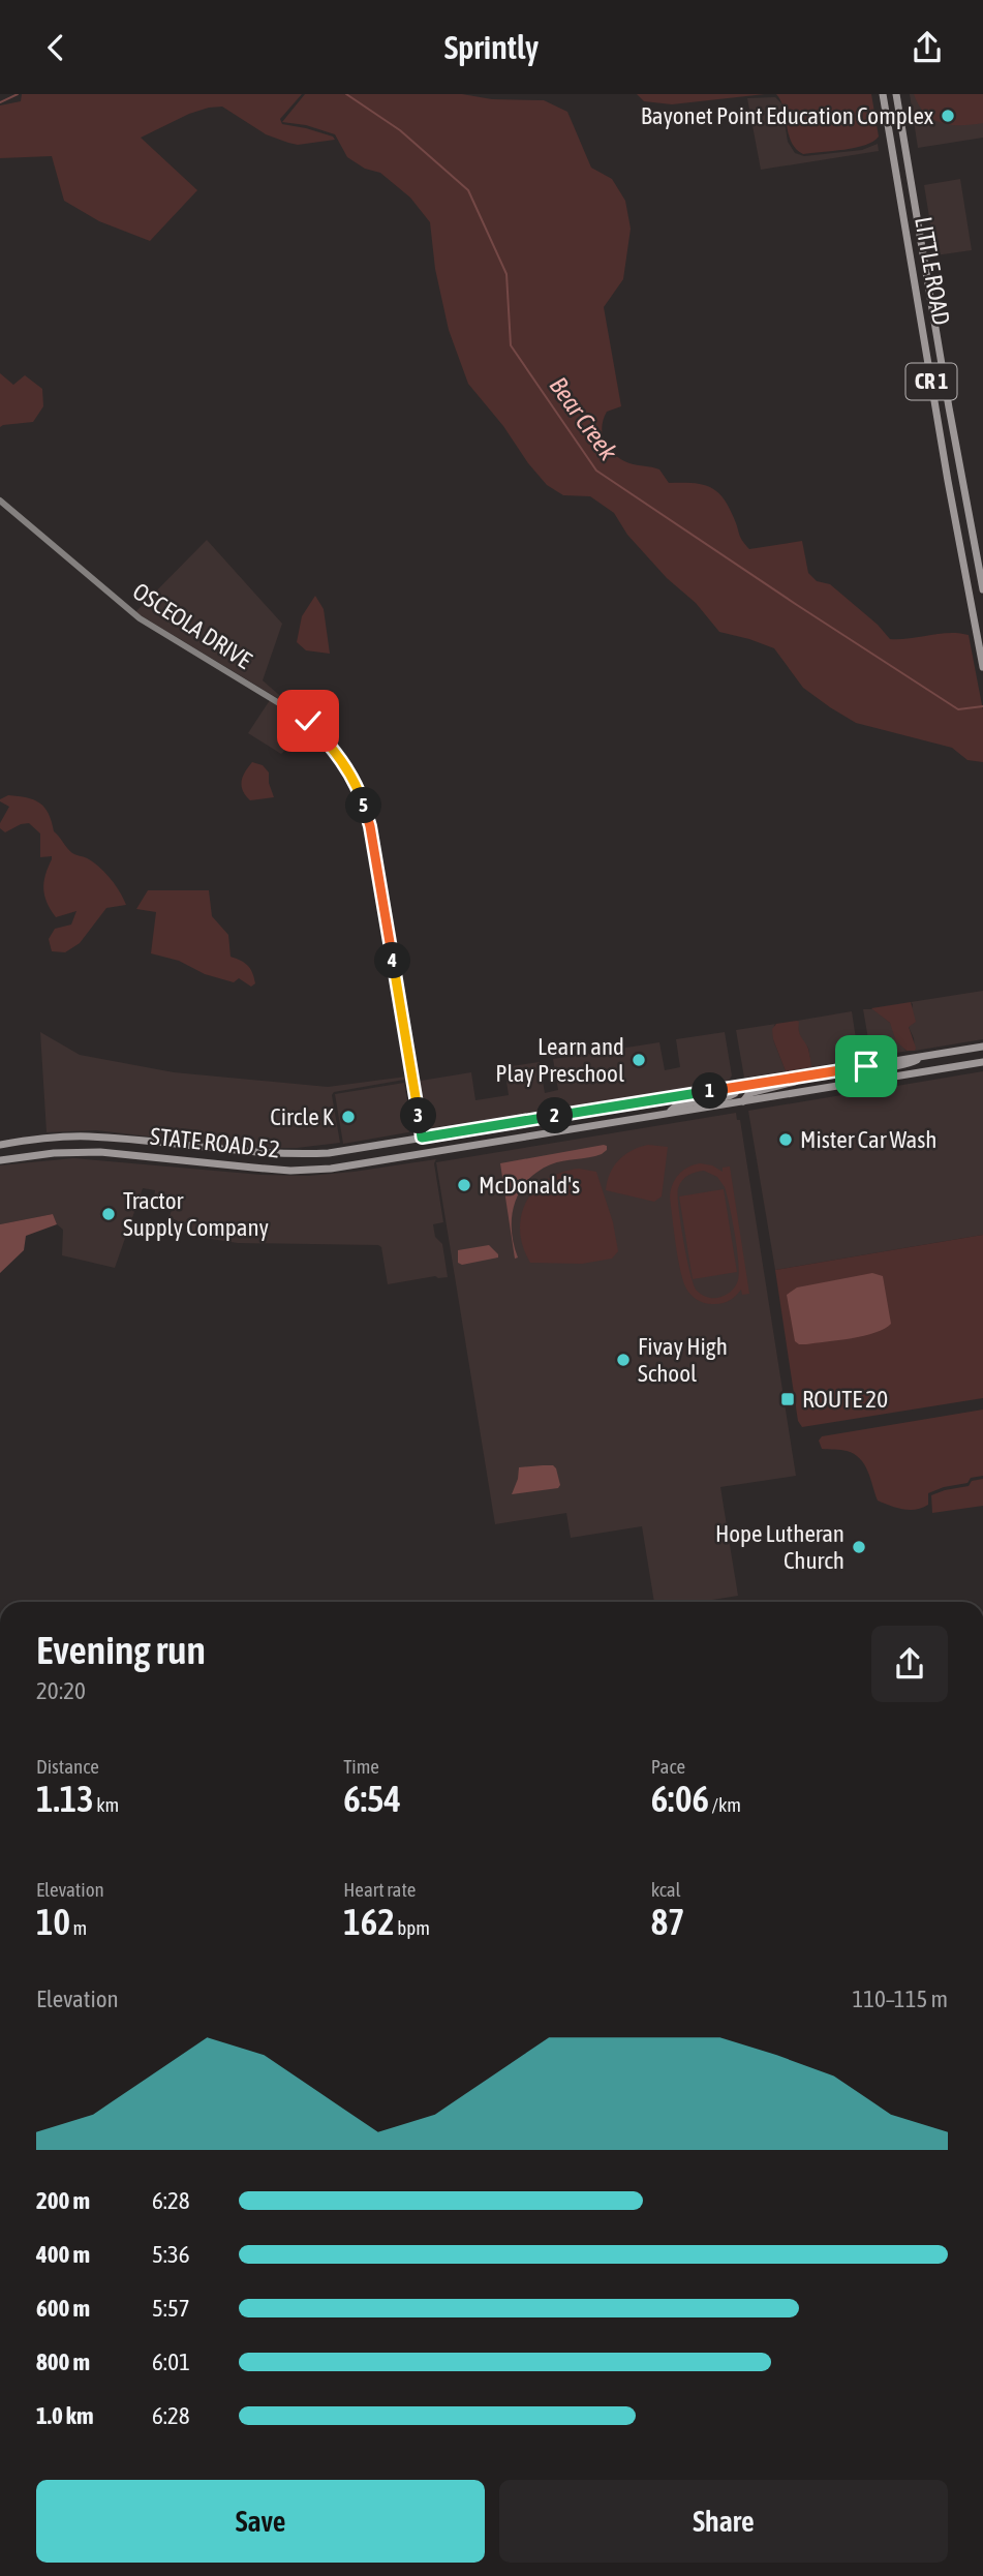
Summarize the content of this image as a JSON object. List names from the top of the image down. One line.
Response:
{"streets":{"main road":["LITTLE ROAD","CR 1","STATE ROAD 52"],"street":["OSCEOLA DRIVE"]},"crossings":[["OSCEOLA DRIVE","STATE ROAD 52"]],"water":["Bear Creek"],"places":{"other":["Bayonet Point Education Complex","Learn and Play Preschool","Circle K","Mister Car Wash","McDonald's","Tractor Supply Company","Fivay High School","Hope Lutheran Church"],"transit":["ROUTE 20"]},"page":{"header":"Sprintly","pins":["5","4","1","2","3"],"heading":["Evening run","20:20"],"stats":[["Distance","1.13 km"],["Time","6:54"],["Pace","6:06 /km"],["Elevation","10 m"],["Heart rate","162 bpm"],["kcal","87"]],"chart":["Elevation","110–115 m"],"list":[{"name":"200 m","note":"6:28"},{"name":"400 m","note":"5:36"},{"name":"600 m","note":"5:57"},{"name":"800 m","note":"6:01"},{"name":"1.0 km","note":"6:28"}],"buttons":["Save","Share"]}}
